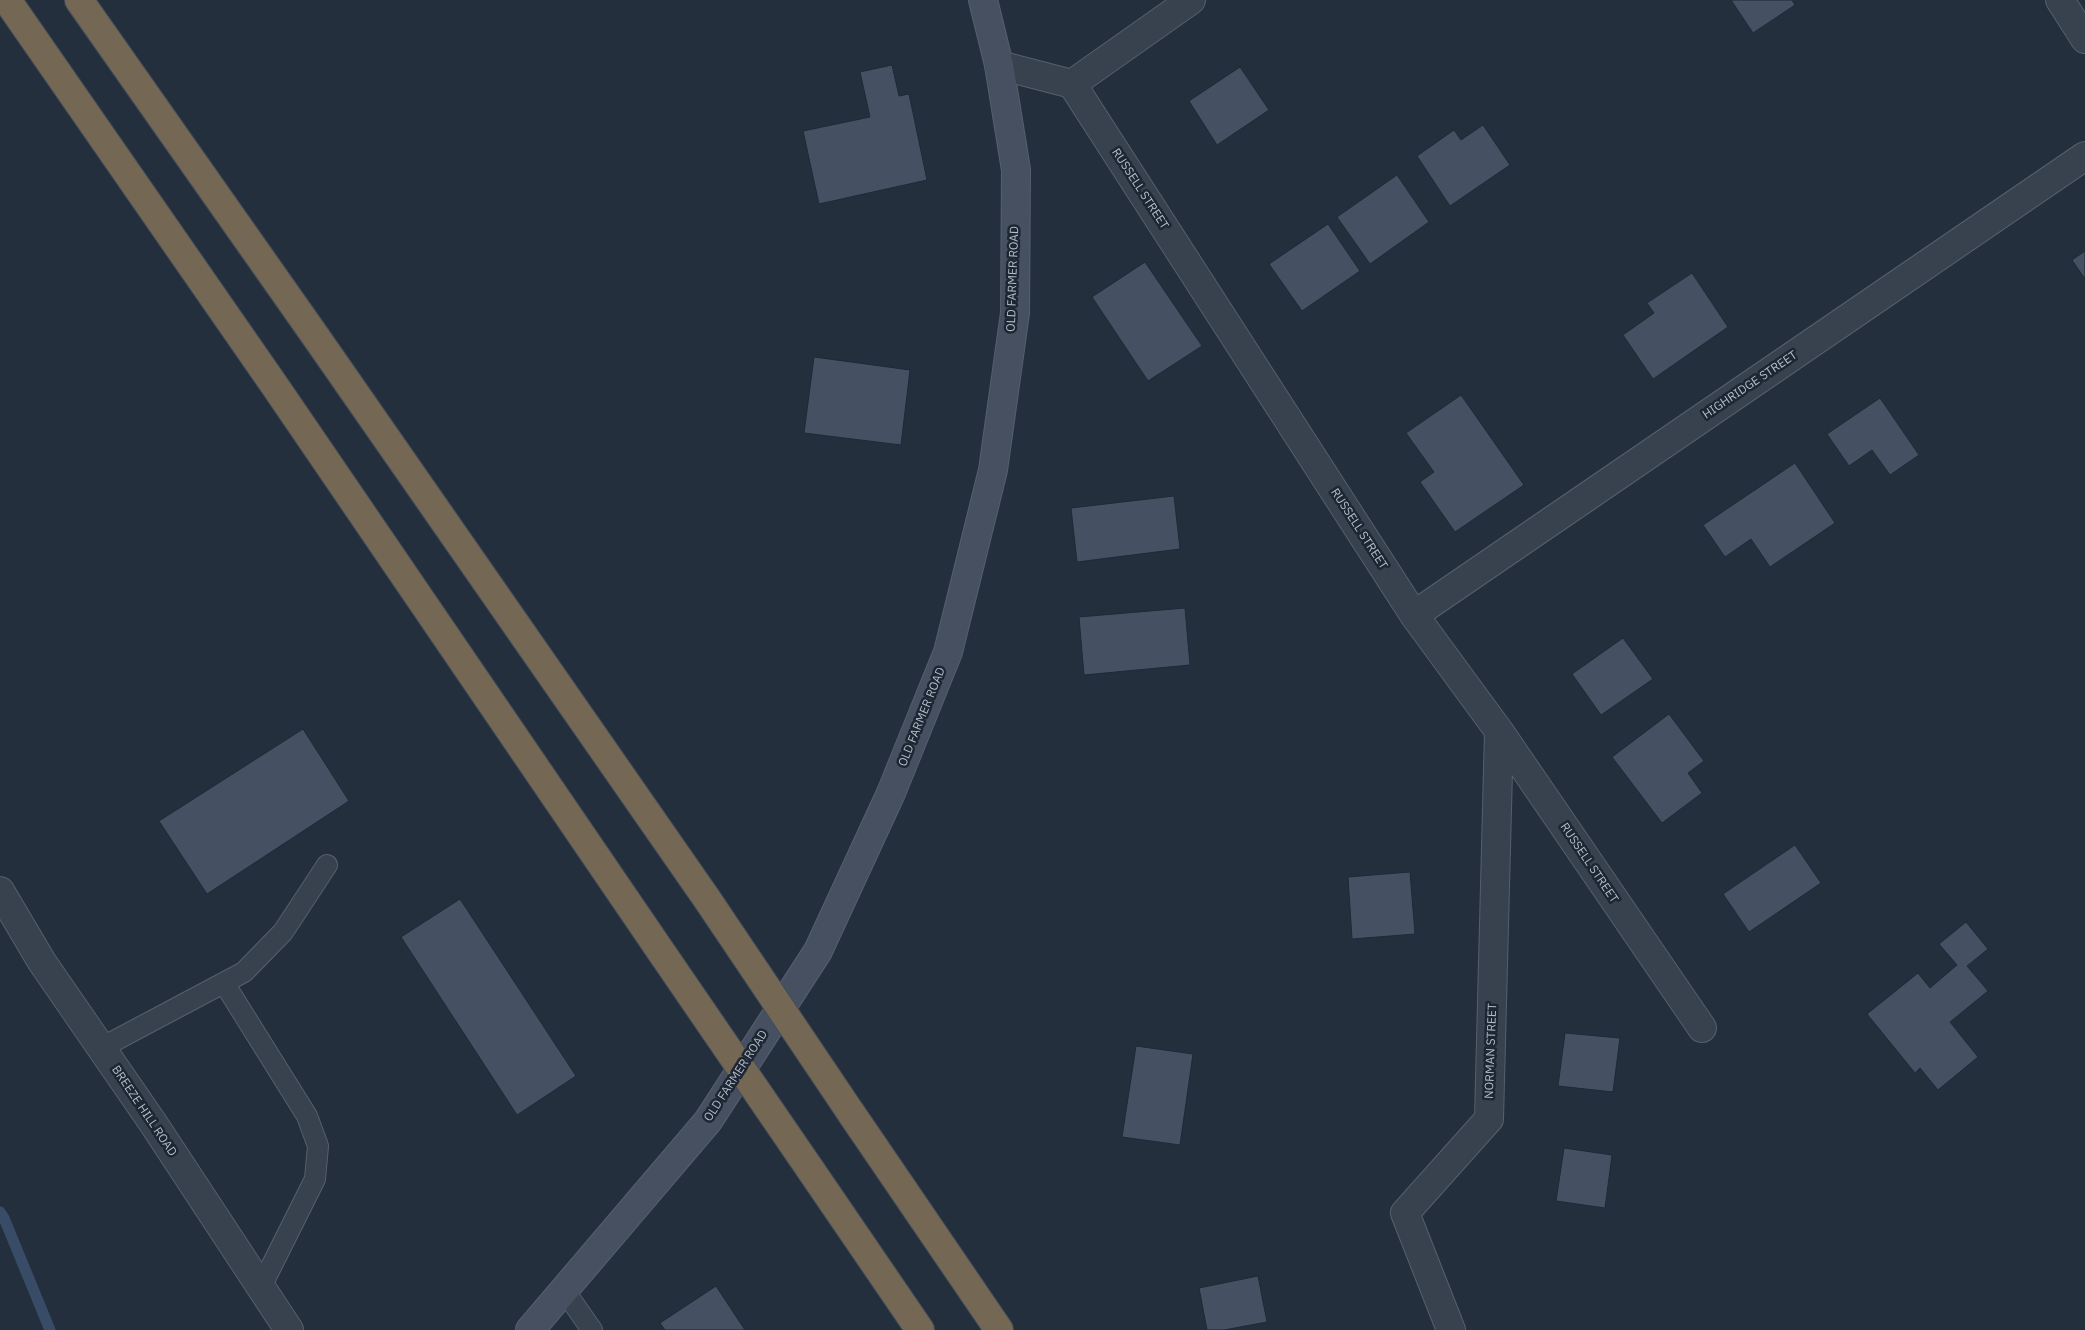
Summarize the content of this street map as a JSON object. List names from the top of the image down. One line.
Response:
{"streets":{"street":["RUSSELL STREET","OLD FARMER ROAD","HIGHRIDGE STREET","NORMAN STREET","BREEZE HILL ROAD"]},"crossings":[["RUSSELL STREET","HIGHRIDGE STREET"],["RUSSELL STREET","NORMAN STREET"]]}
